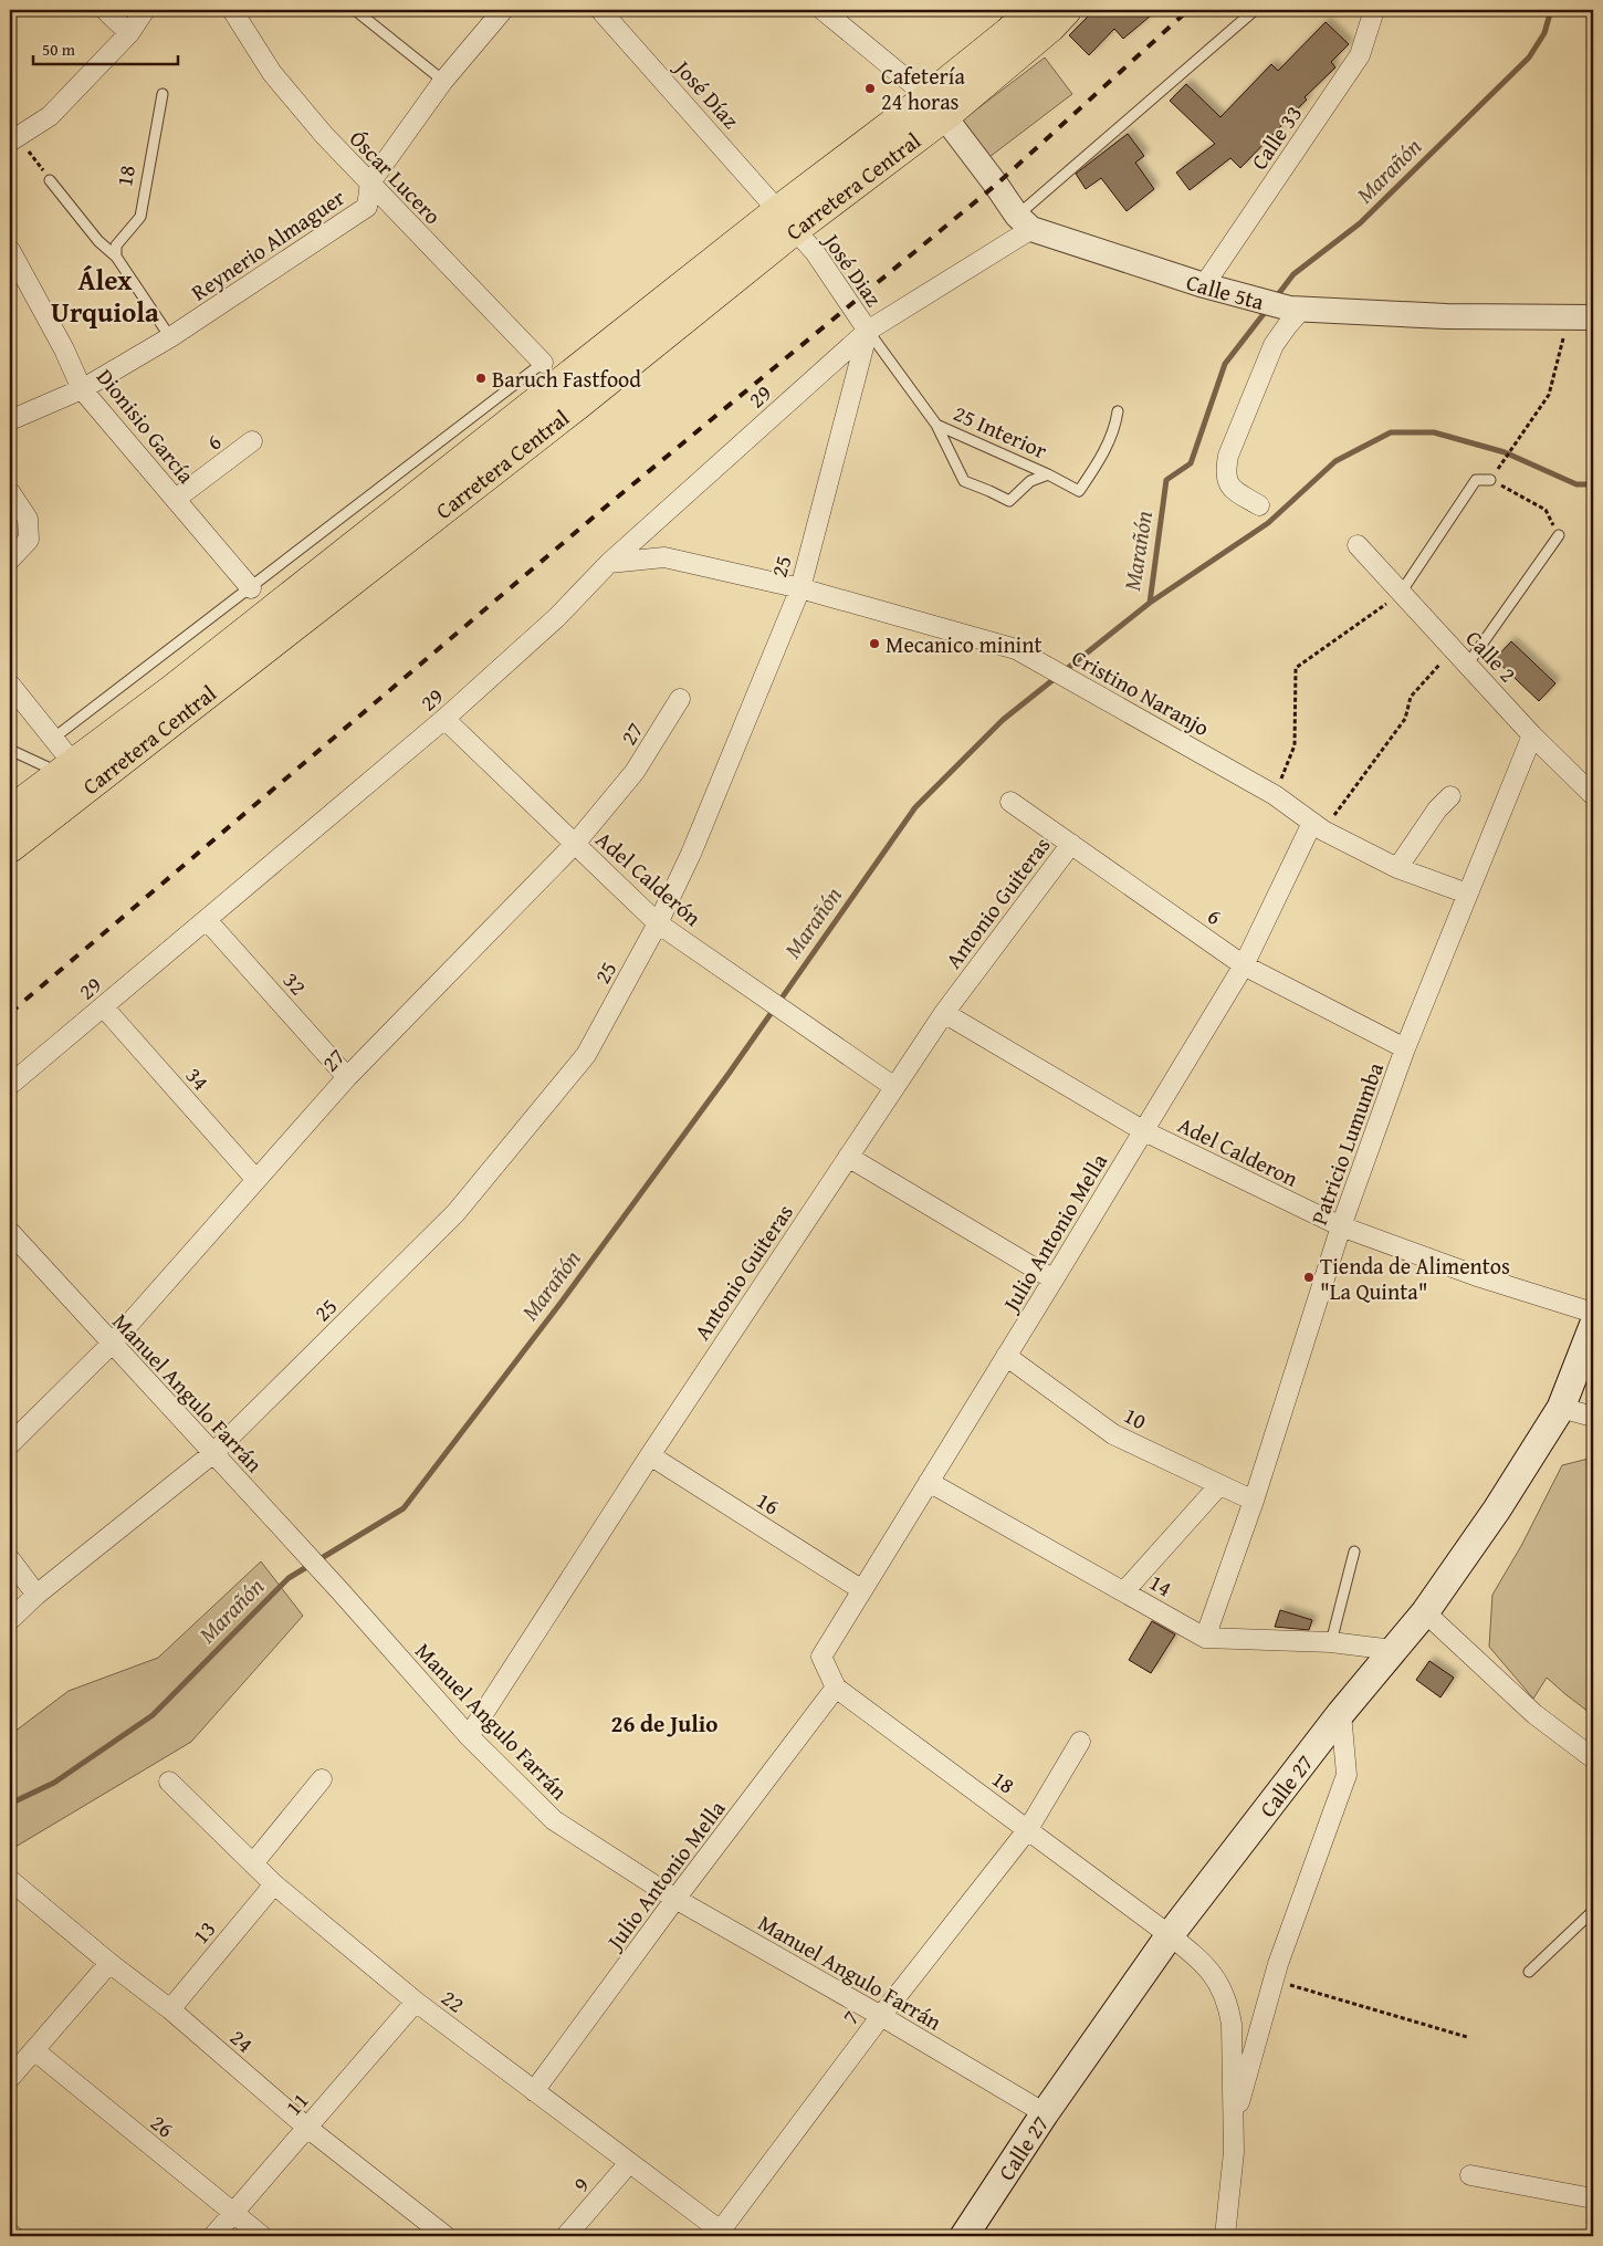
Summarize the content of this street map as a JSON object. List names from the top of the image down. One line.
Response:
{"streets":{"main road":["Carretera Central","Calle 27"],"street":["José Díaz","Calle 33","18","Óscar Lucero","Reynerio Almaguer","José Diaz","Calle 5ta","29","Dionisio García","6","25","Calle 2","Cristino Naranjo","27","Adel Calderón","Antonio Guiteras","32","34","Patricio Lumumba","Adel Calderon","Julio Antonio Mella","Manuel Angulo Farrán","10","16","14","13","22","7","24","11","26","9"],"lane":["25 Interior"]},"crossings":[["José Díaz","Carretera Central"],["José Díaz","José Diaz"],["Calle 33","Calle 5ta"],["18","Julio Antonio Mella"],["18","Calle 27"],["18","7"],["Óscar Lucero","Reynerio Almaguer"],["Carretera Central","José Diaz"],["Reynerio Almaguer","Dionisio García"],["José Diaz","29"],["José Diaz","25 Interior"],["José Diaz","25"],["29","25 Interior"],["29","25"],["29","Cristino Naranjo"],["29","Adel Calderón"],["29","32"],["29","34"],["Dionisio García","6"],["25 Interior","25"],["6","Antonio Guiteras"],["6","Patricio Lumumba"],["6","Julio Antonio Mella"],["25","Cristino Naranjo"],["25","Adel Calderón"],["25","Manuel Angulo Farrán"],["Calle 2","Patricio Lumumba"],["Cristino Naranjo","Patricio Lumumba"],["Cristino Naranjo","Julio Antonio Mella"],["27","Adel Calderón"],["27","32"],["27","34"],["27","Manuel Angulo Farrán"],["Adel Calderón","Antonio Guiteras"],["Antonio Guiteras","Adel Calderon"],["Antonio Guiteras","Manuel Angulo Farrán"],["Antonio Guiteras","16"],["Patricio Lumumba","Adel Calderon"],["Patricio Lumumba","10"],["Patricio Lumumba","14"],["Adel Calderon","Julio Antonio Mella"],["Julio Antonio Mella","Manuel Angulo Farrán"],["Julio Antonio Mella","10"],["Julio Antonio Mella","16"],["Julio Antonio Mella","14"],["Julio Antonio Mella","22"],["Manuel Angulo Farrán","Calle 27"],["Manuel Angulo Farrán","7"],["14","Calle 27"],["13","22"],["13","24"],["22","7"],["22","11"],["22","9"],["24","11"],["11","26"]],"districts":["Álex Urquiola","26 de Julio"],"water":["Marañón"],"places":["Cafetería 24 horas","Baruch Fastfood","Mecanico minint","Tienda de Alimentos \"La Quinta\""],"scale_bar":"50 m"}
